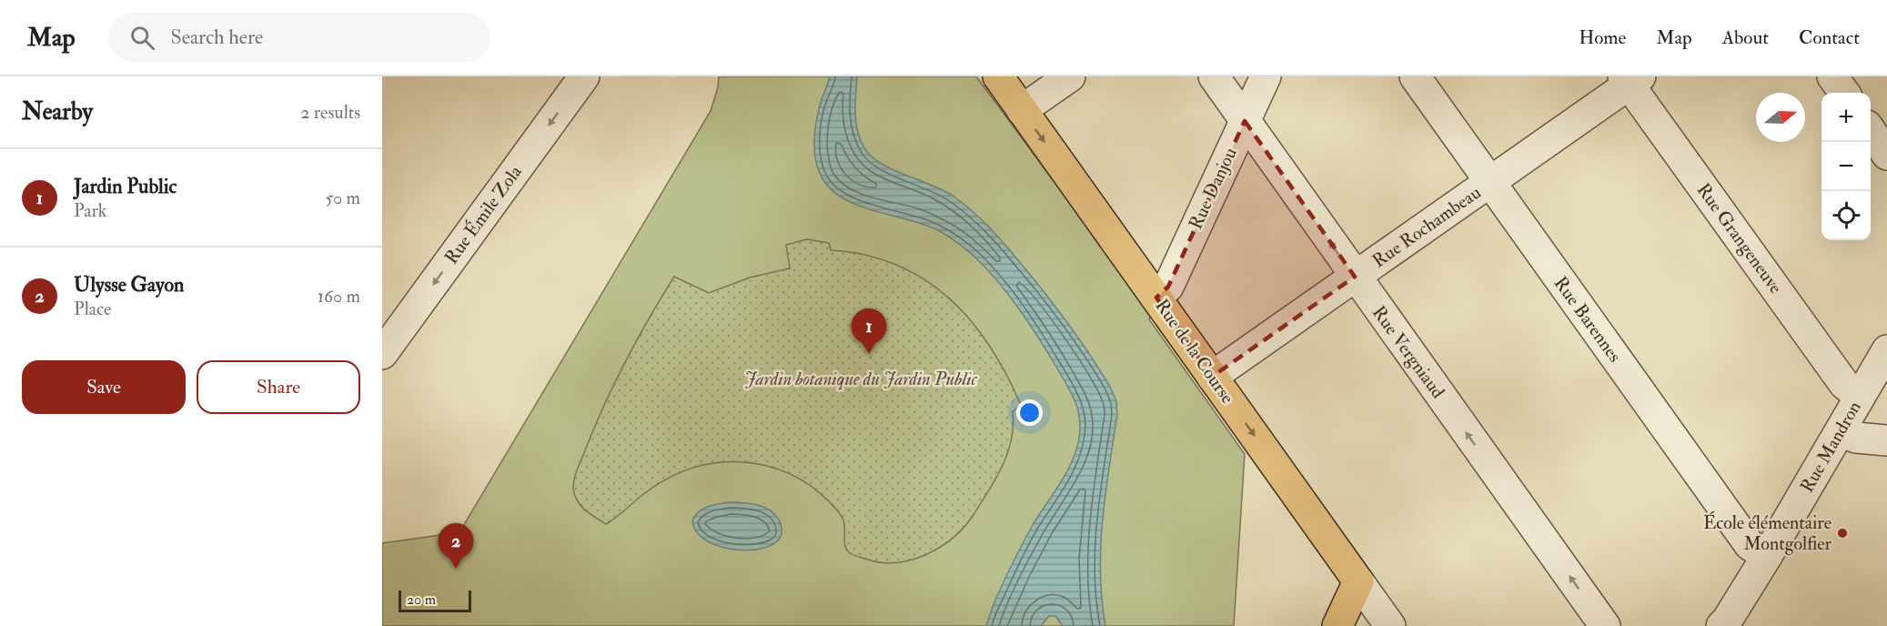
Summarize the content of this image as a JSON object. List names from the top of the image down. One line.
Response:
{"streets":{"main road":["Rue de la Course"],"street":["Rue Danjou","Rue Émile Zola","Rue Rochambeau","Rue Grangeneuve","Rue Barennes","Rue Vergniaud","Rue Mandron"]},"crossings":[["Rue Danjou","Rue de la Course"],["Rue Danjou","Rue Vergniaud"],["Rue Rochambeau","Rue Grangeneuve"],["Rue Rochambeau","Rue Barennes"],["Rue Rochambeau","Rue de la Course"],["Rue Rochambeau","Rue Vergniaud"],["Rue Grangeneuve","Rue Mandron"],["Rue Barennes","Rue Mandron"]],"one_way":["Rue Émile Zola","Rue de la Course","Rue Vergniaud"],"parks":["Jardin botanique du Jardin Public"],"places":["École élémentaire Montgolfier"],"scale_bar":"20 m","north":"right","page":{"header":"Map","search":"Search here","nav":["Home","Map","About","Contact"],"heading":["Nearby","2 results"],"map_buttons":["+","−"],"list":[{"mark":"1","name":"Jardin Public","note":"Park","value":"50 m"},{"mark":"2","name":"Ulysse Gayon","note":"Place","value":"160 m"}],"pins":["1","2"],"buttons":["Save","Share"],"scale":"20 m"}}
